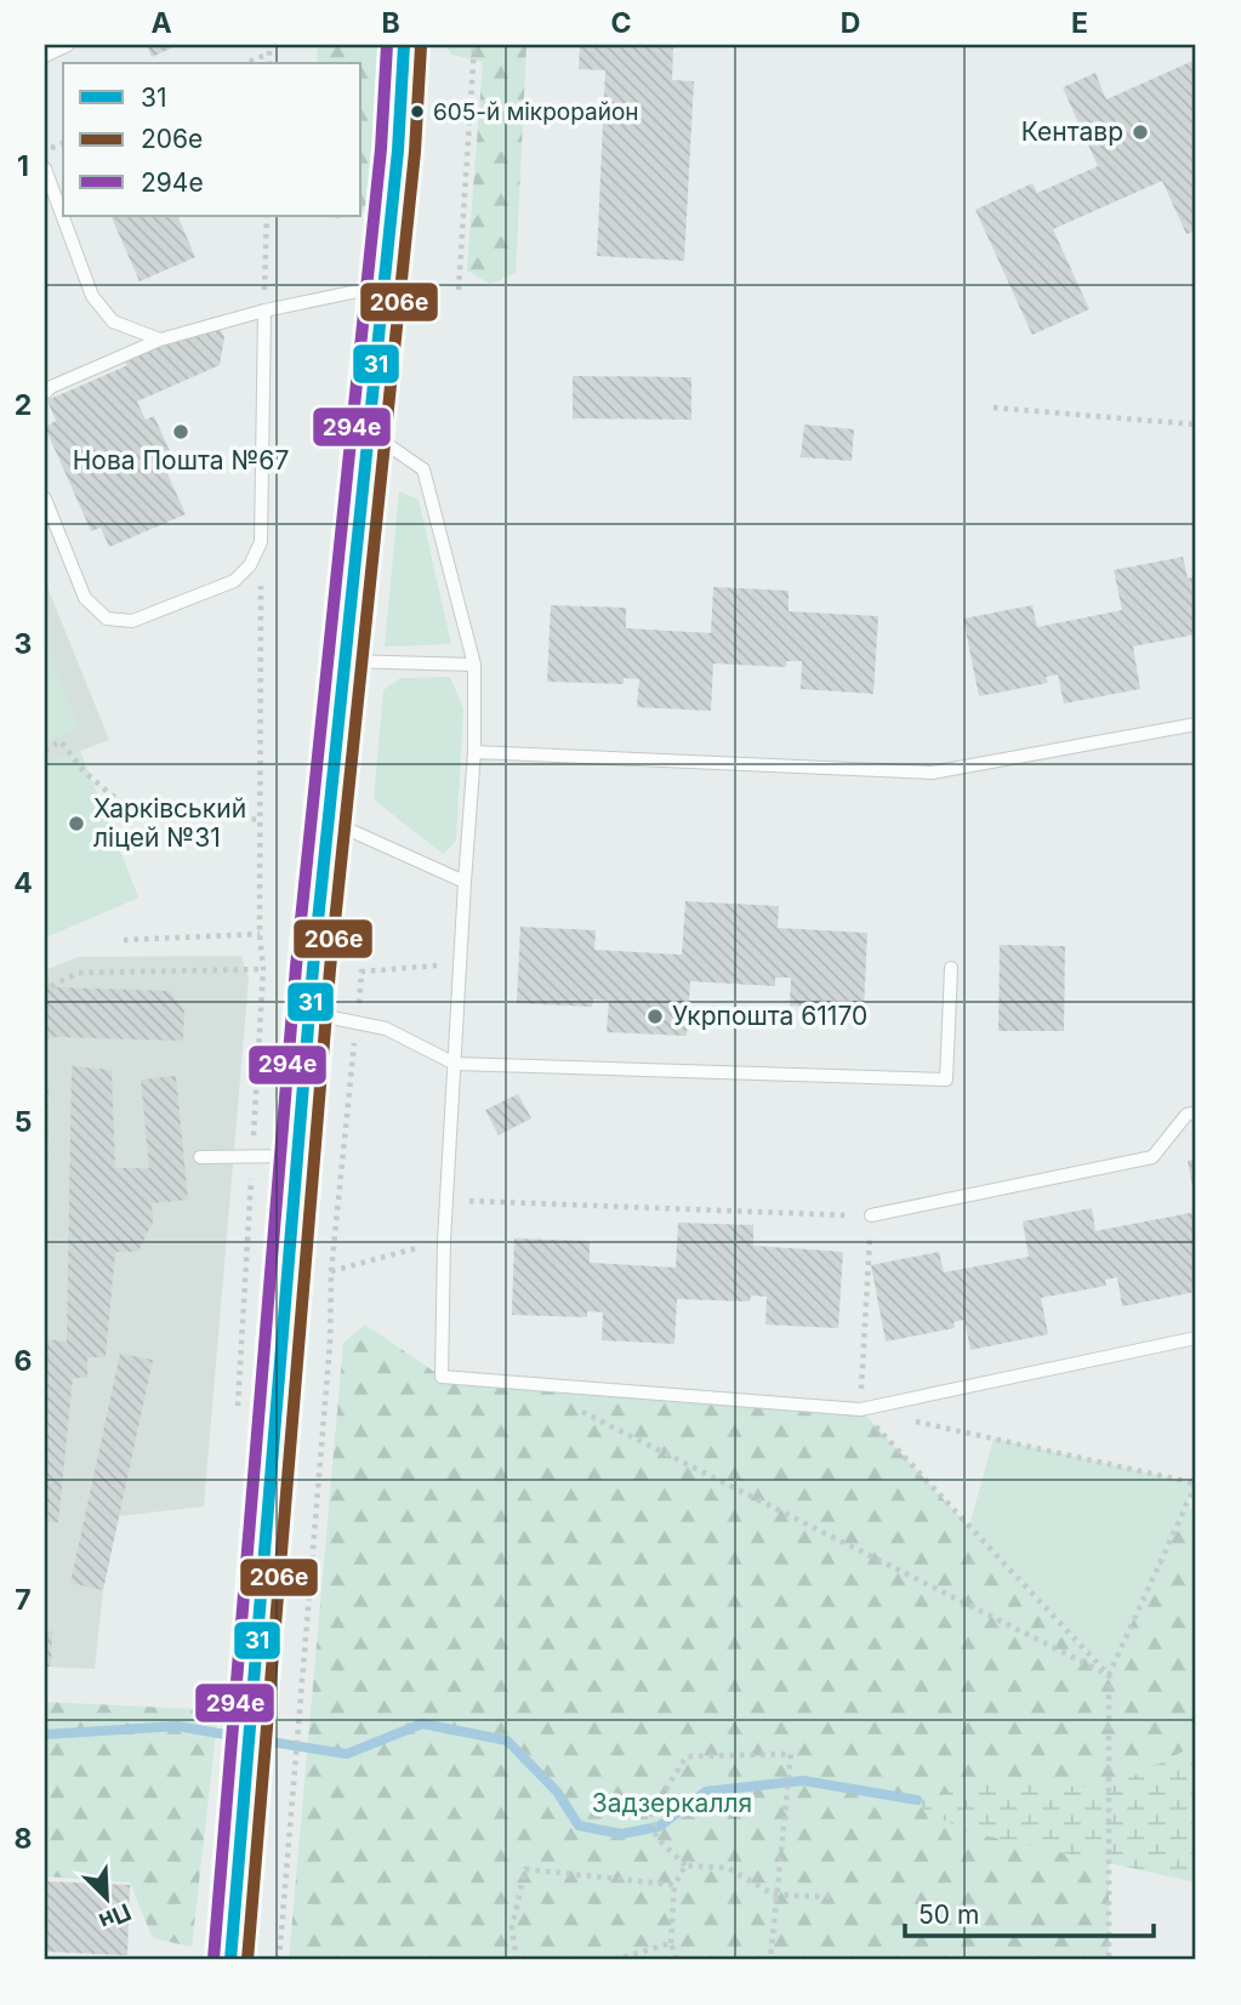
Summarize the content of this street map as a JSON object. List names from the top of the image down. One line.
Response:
{"parks":["Задзеркалля"],"places":["605-й мікрорайон","Кентавр","Нова Пошта №67","Харківський ліцей №31","Укрпошта 61170"],"lines":["transit line 31","transit line 294е","transit line 206е"],"legend":["31","206е","294е"],"scale_bar":"50 m","north":"bottom right","grid":{"columns":["A","B","C","D","E"],"rows":["1","2","3","4","5","6","7","8"]}}
